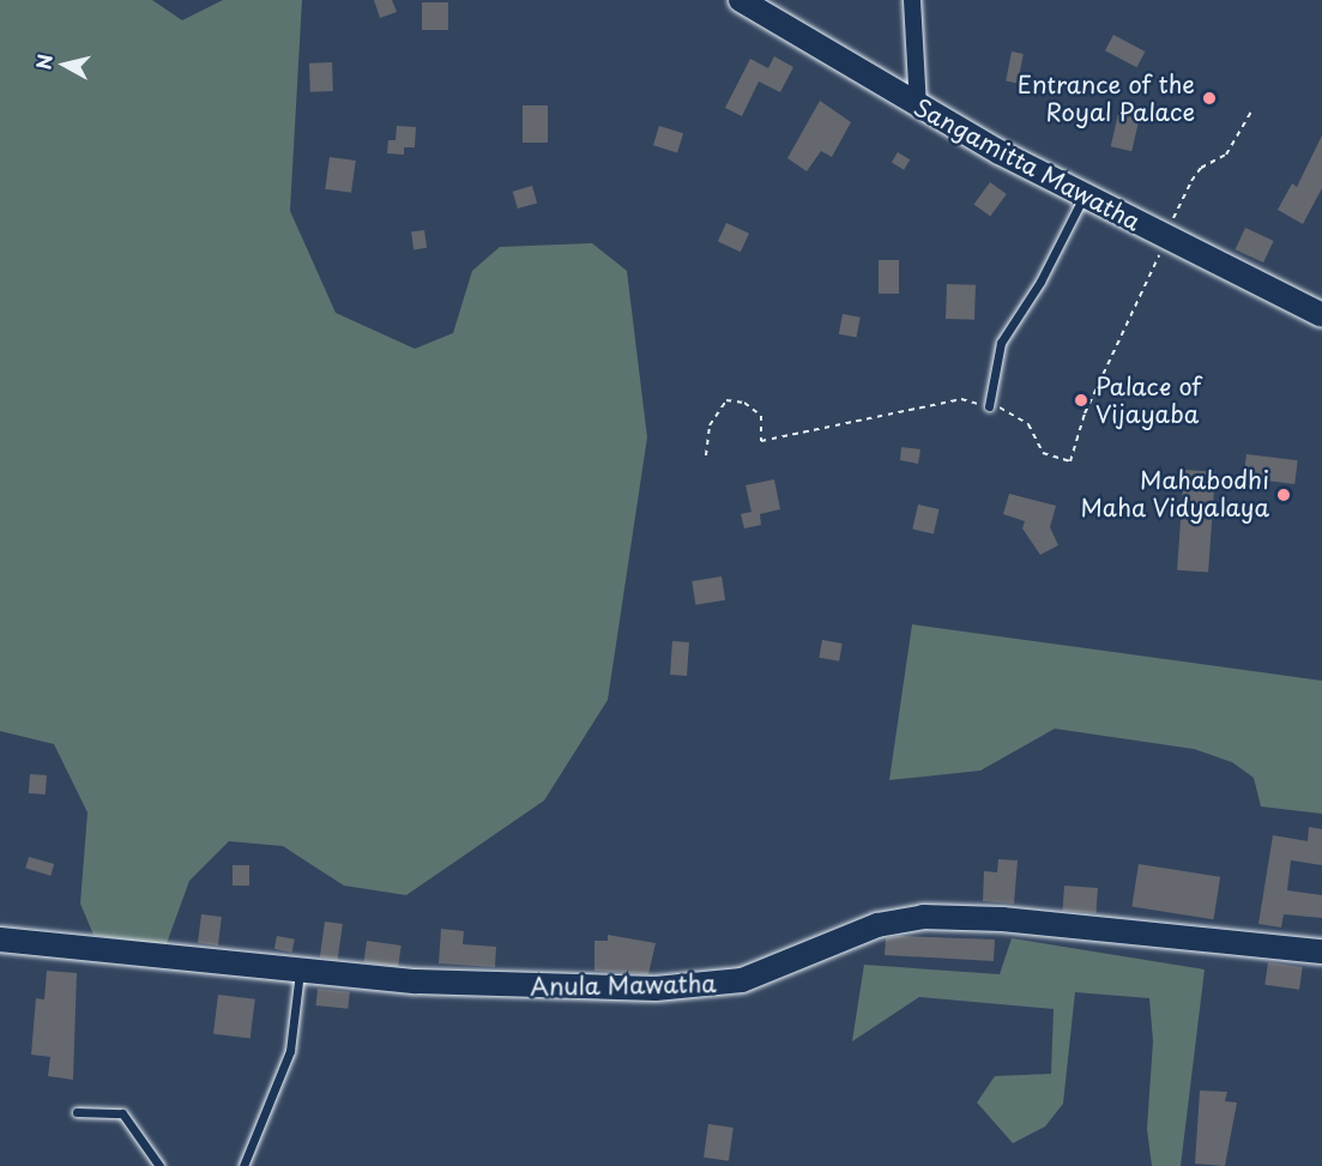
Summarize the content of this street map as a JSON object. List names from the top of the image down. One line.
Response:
{"streets":{"main road":["Sangamitta Mawatha","Anula Mawatha"]},"places":["Entrance of the Royal Palace","Palace of Vijayaba","Mahabodhi Maha Vidyalaya"],"north":"left"}
